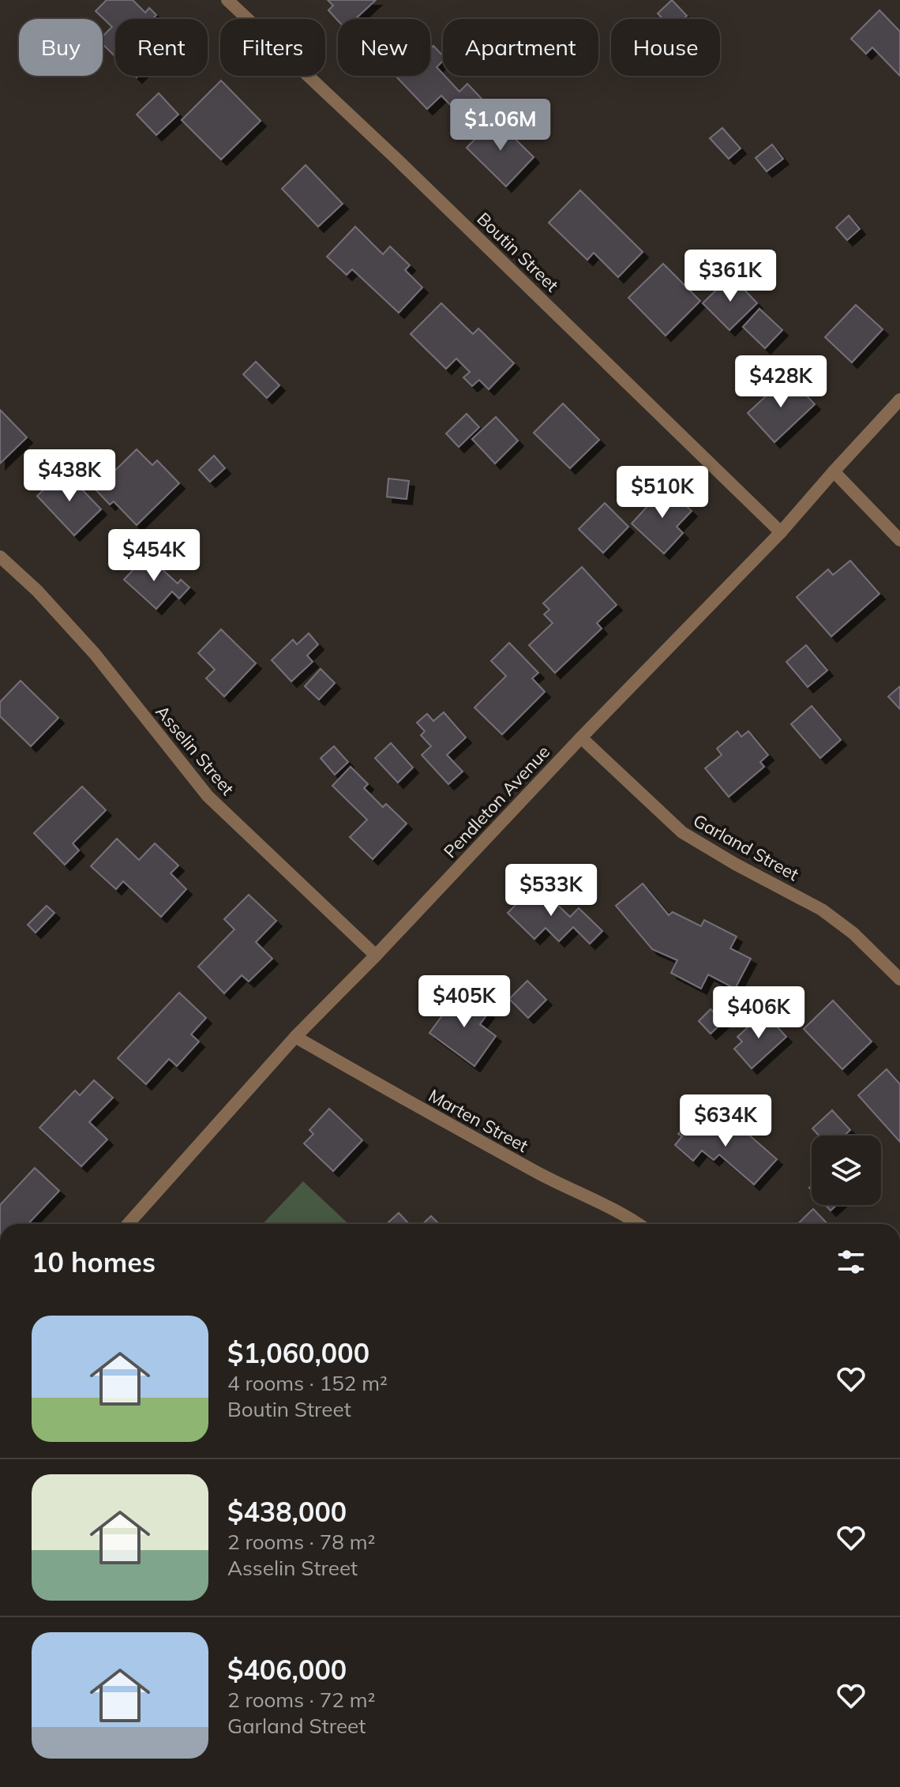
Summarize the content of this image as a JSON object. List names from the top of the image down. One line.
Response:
{"streets":{"street":["Boutin Street","Asselin Street","Pendleton Avenue","Garland Street","Marten Street"]},"crossings":[["Boutin Street","Pendleton Avenue"],["Asselin Street","Pendleton Avenue"],["Pendleton Avenue","Garland Street"],["Pendleton Avenue","Marten Street"]],"page":{"chip":["Buy","Rent","Filters","New","Apartment","House"],"price":["$1.06M","$361K","$428K","$438K","$510K","$454K","$533K","$405K","$406K","$634K"],"heading":"10 homes","list":[{"name":"$1,060,000","note":"4 rooms · 152 m² · Boutin Street"},{"name":"$438,000","note":"2 rooms · 78 m² · Asselin Street"},{"name":"$406,000","note":"2 rooms · 72 m² · Garland Street"}]}}
